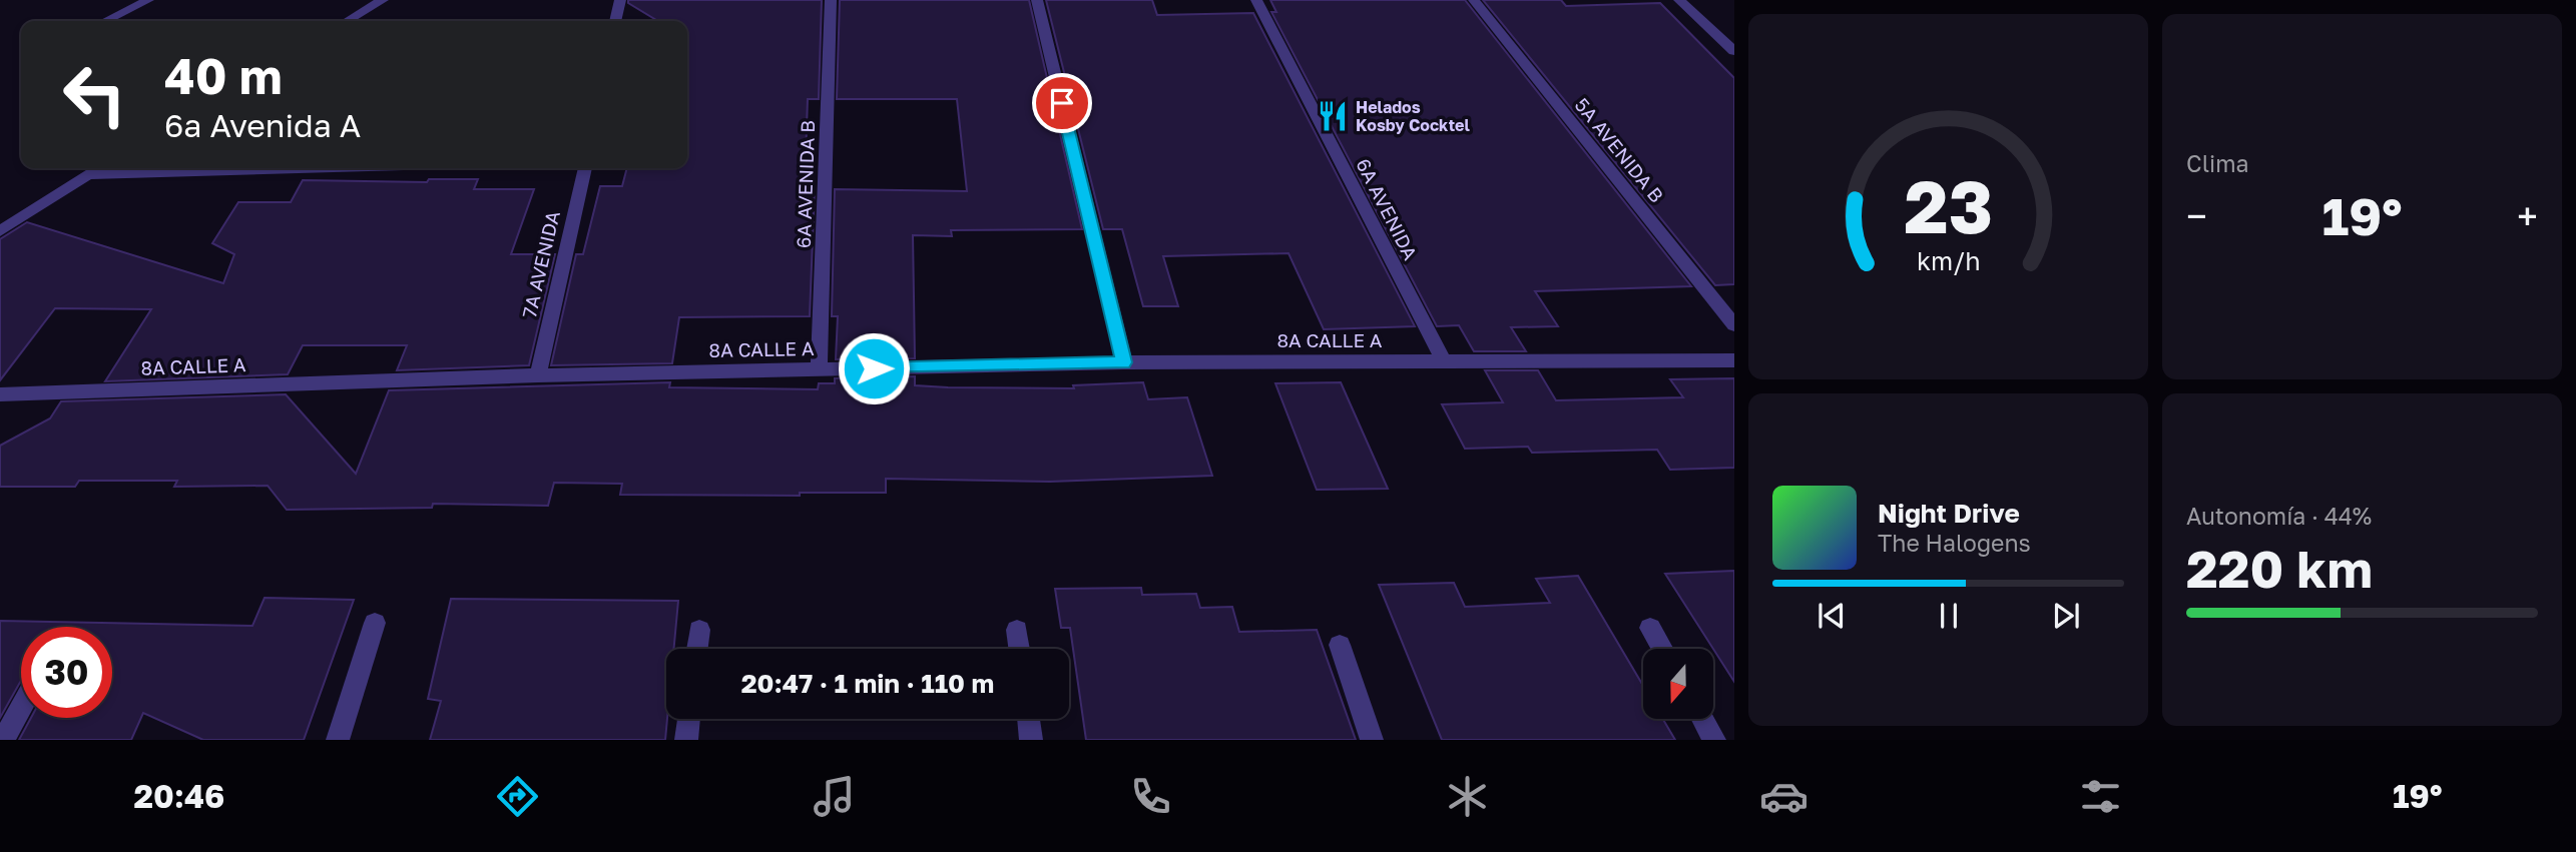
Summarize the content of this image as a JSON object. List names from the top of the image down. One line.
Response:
{"streets":{"street":["5A AVENIDA B","6A AVENIDA B","6A AVENIDA","7A AVENIDA","8A CALLE A"]},"crossings":[["6A AVENIDA B","8A CALLE A"],["6A AVENIDA","8A CALLE A"],["7A AVENIDA","8A CALLE A"]],"places":{"restaurant":["Helados Kosby Cocktel"]},"north":"bottom","page":{"tile":["Clima",["Autonomía · 44%","220 km"]],"turn":["40 m","6a Avenida A"],"heat":["−","19°","+"],"song":["Night Drive","The Halogens"],"limit":"30","trip":"20:47 · 1 min · 110 m","tabs":["20:46","19°"],"gauge":["23","km/h"]}}
